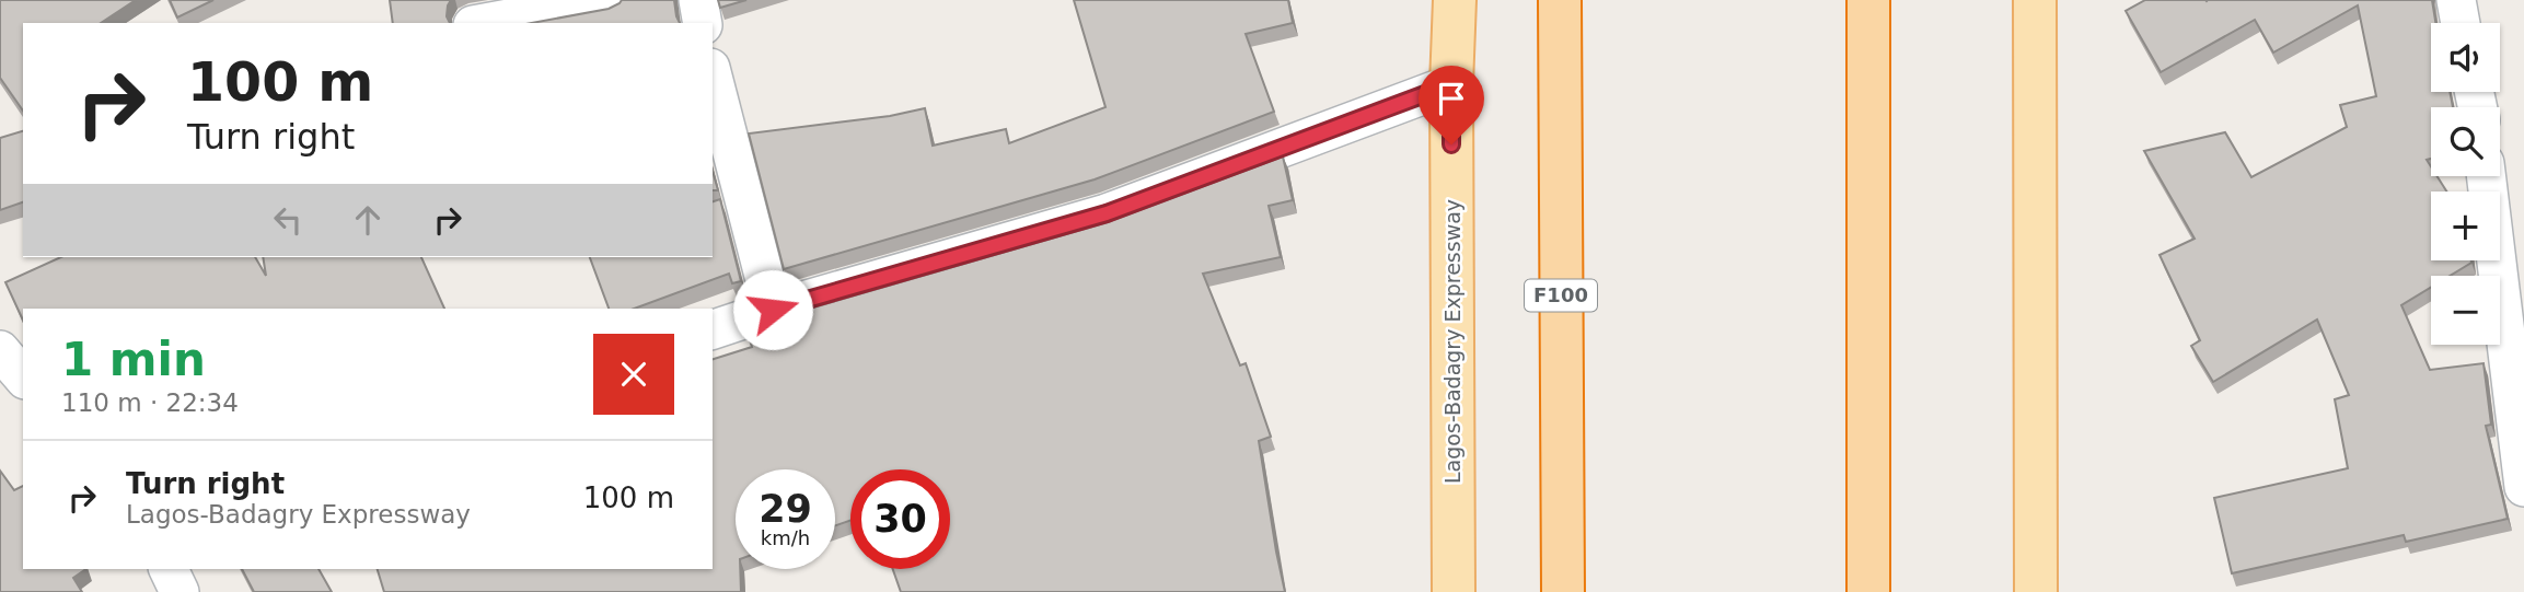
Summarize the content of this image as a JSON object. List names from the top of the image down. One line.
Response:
{"streets":{"highway":["F100"],"main road":["Lagos-Badagry Expressway"]},"page":{"map_buttons":["+","−"],"turn":["100 m","Turn right"],"heading":["1 min","110 m · 22:34"],"list":[{"name":"Turn right","note":"Lagos-Badagry Expressway","value":"100 m"}],"speed":"29 km/h","limit":"30"}}
